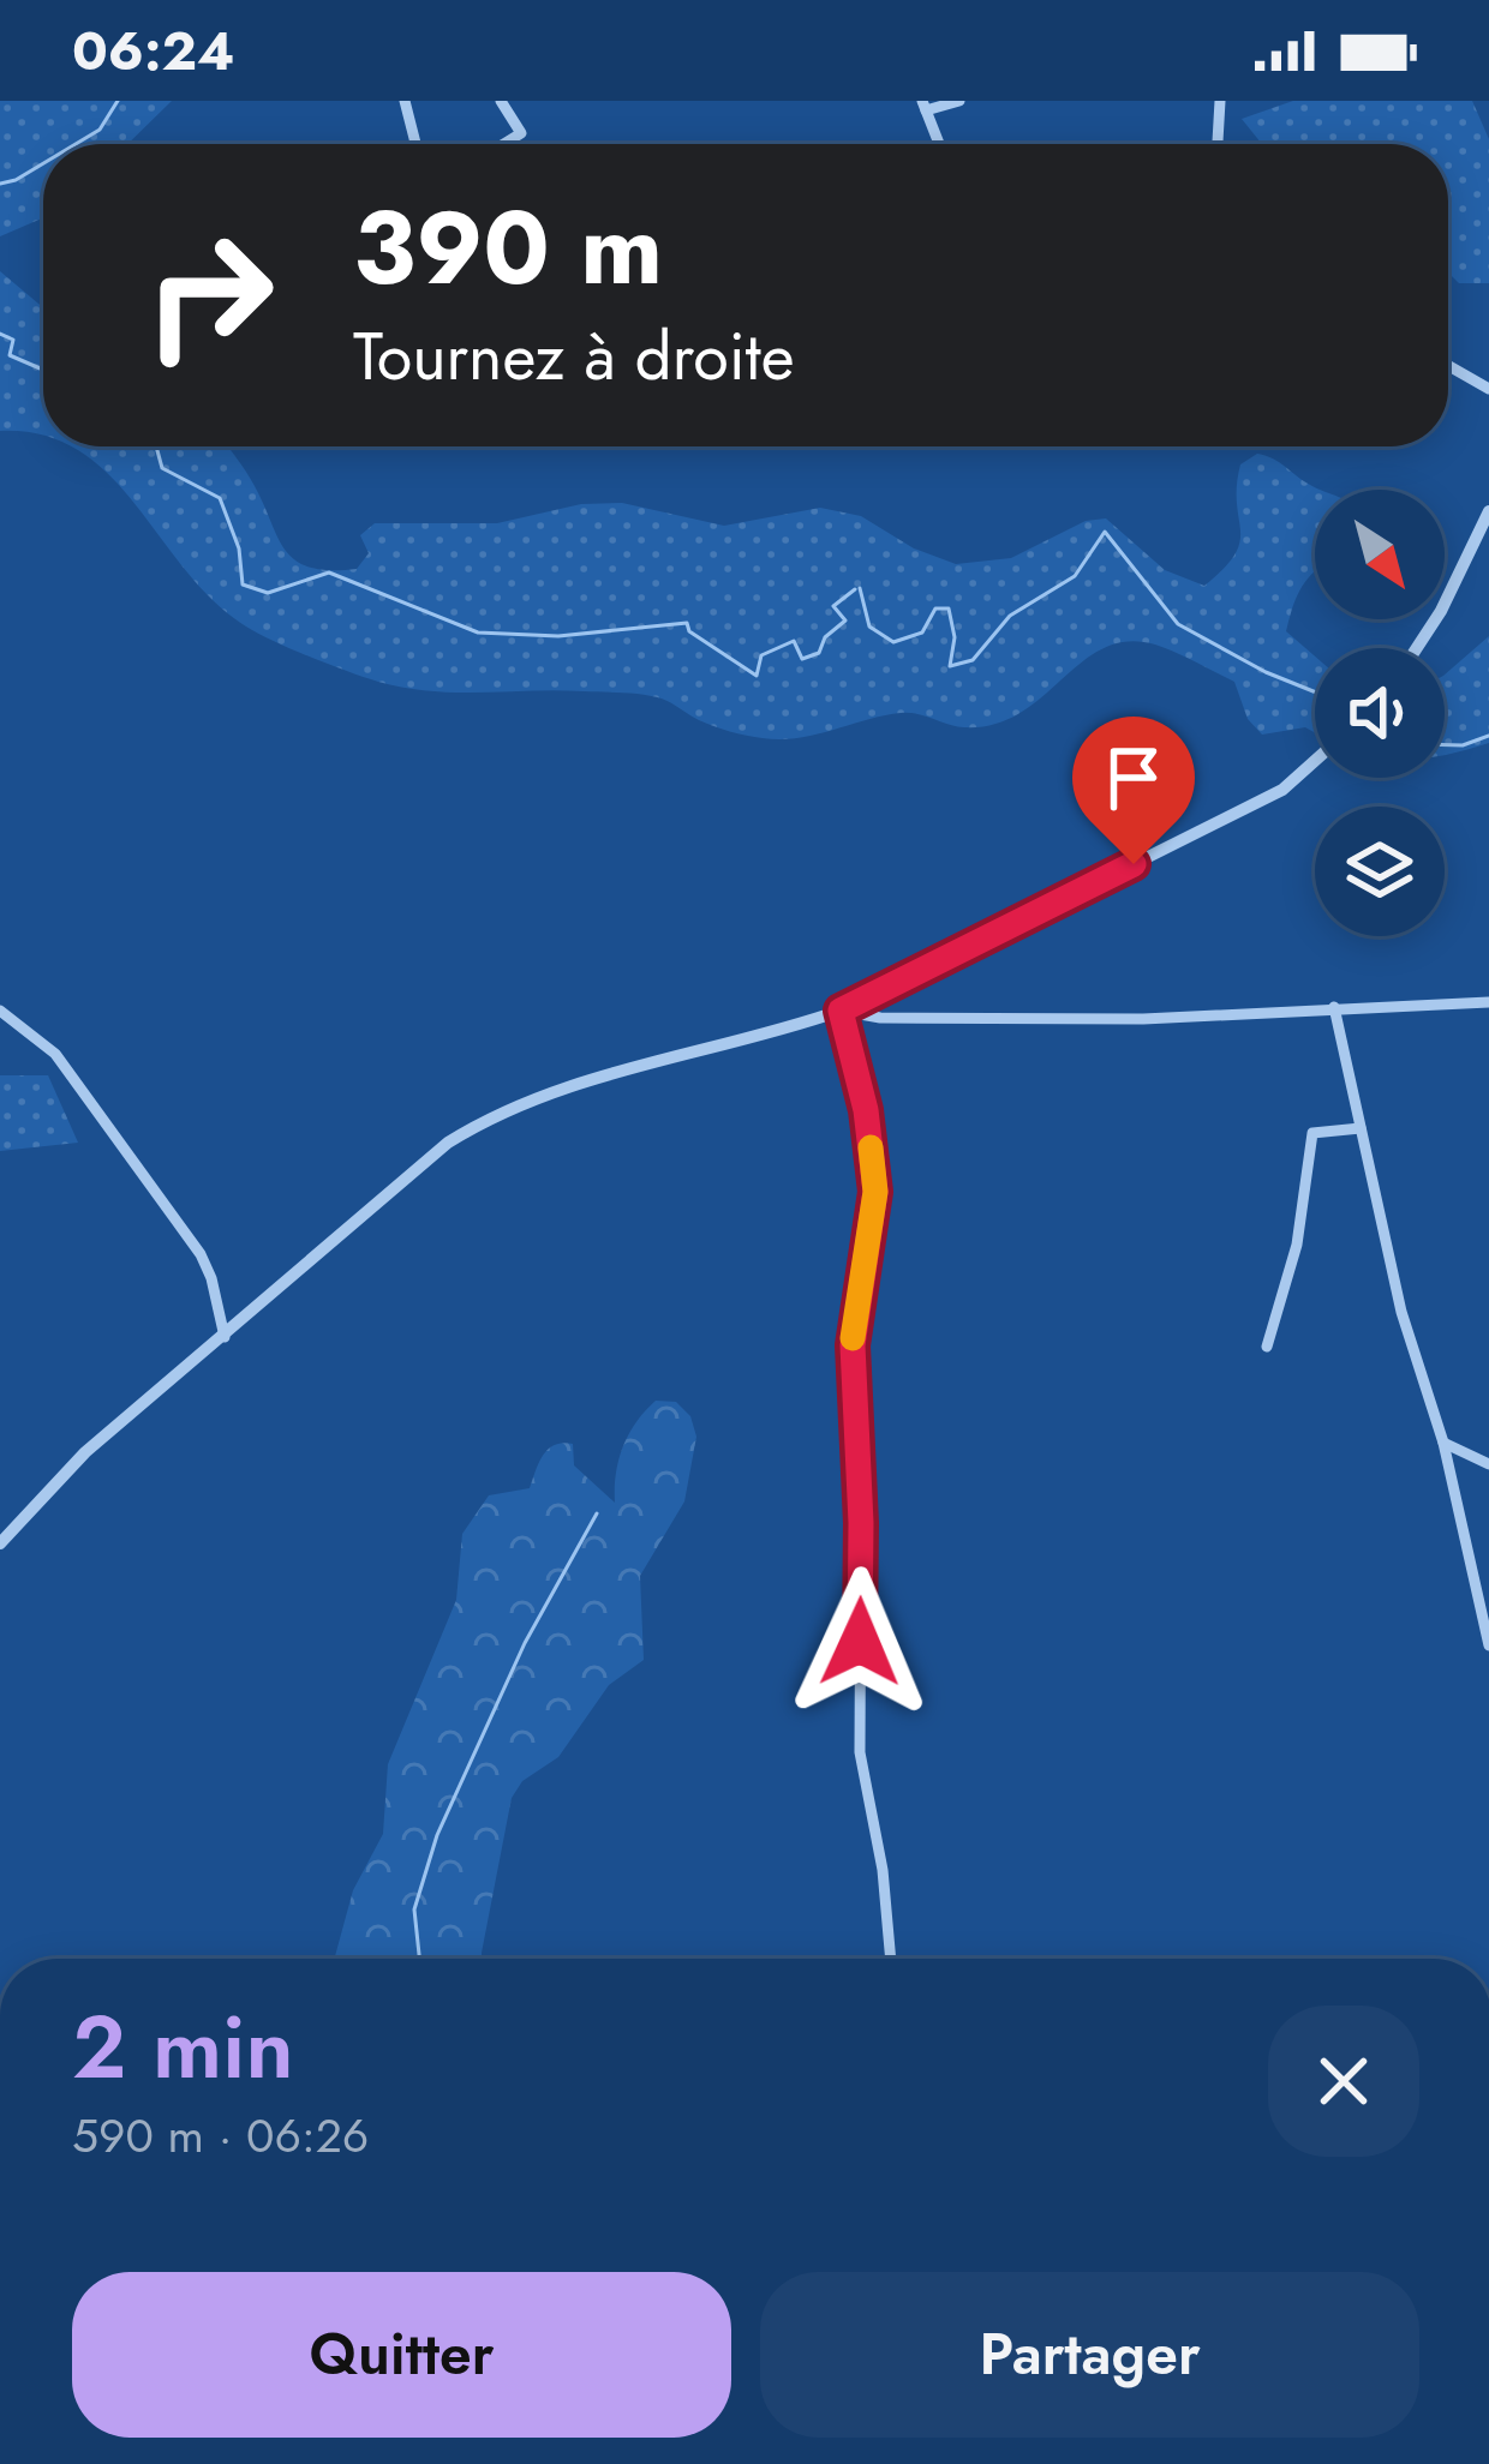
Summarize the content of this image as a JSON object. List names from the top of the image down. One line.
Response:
{"north":"bottom right","page":{"status":"06:24","turn":["390 m","Tournez à droite"],"heading":["2 min","590 m · 06:26"],"buttons":["Quitter","Partager"]}}
